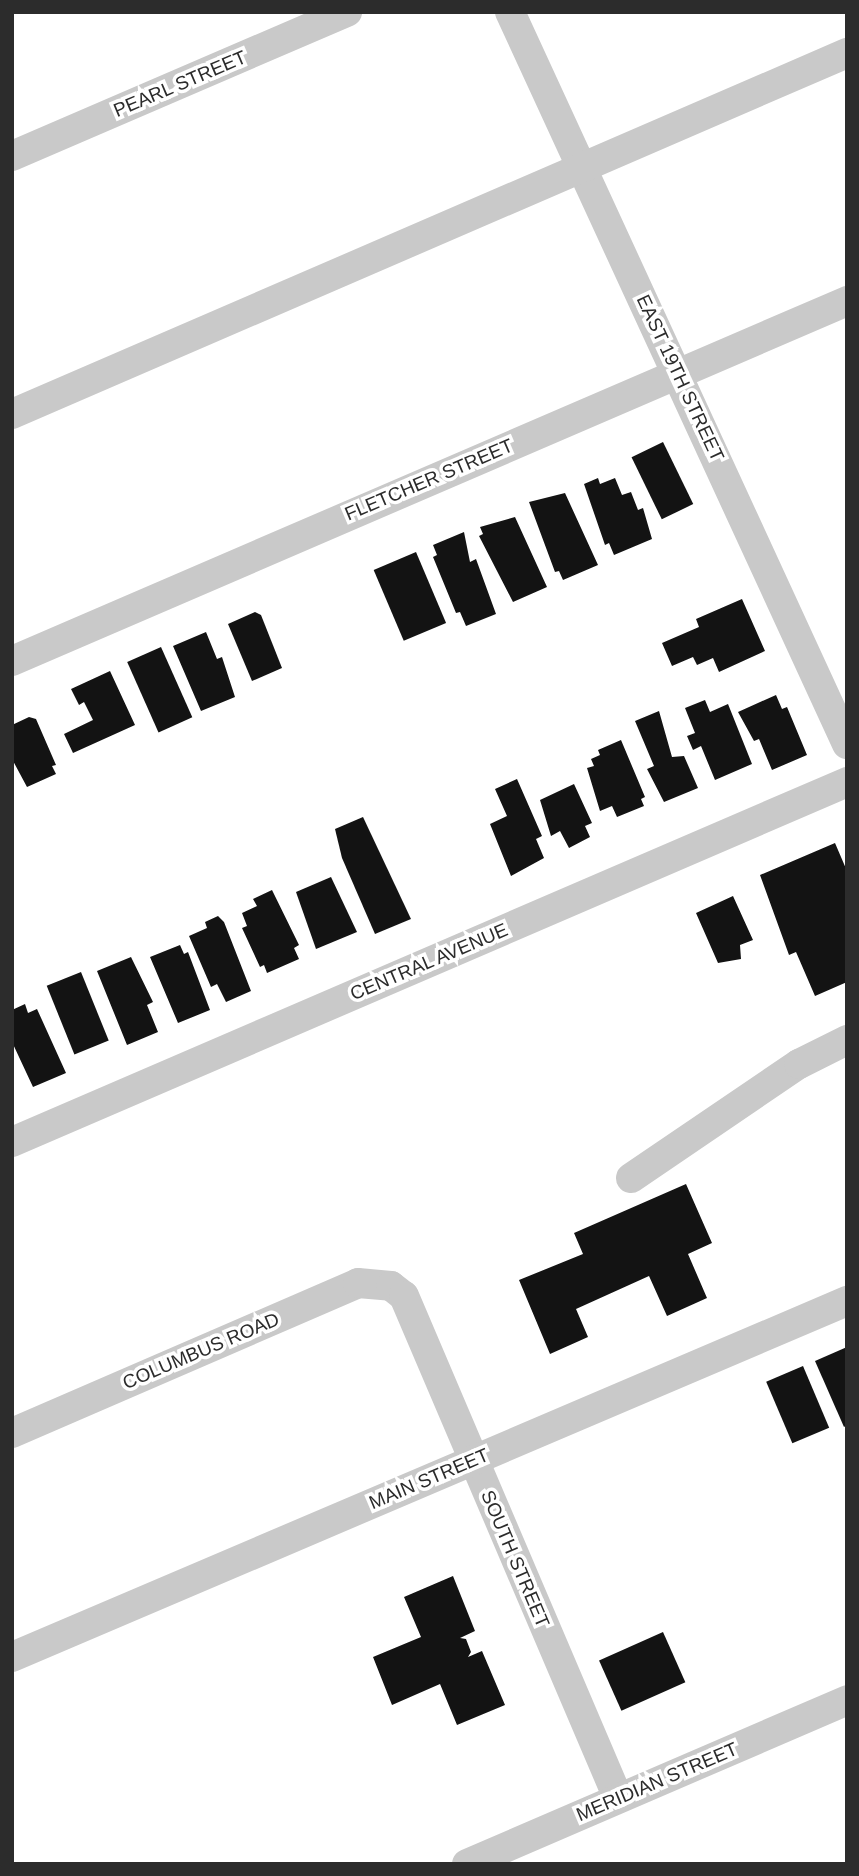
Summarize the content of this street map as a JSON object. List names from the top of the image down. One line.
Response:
{"streets":{"street":["PEARL STREET","EAST 19TH STREET","FLETCHER STREET","CENTRAL AVENUE","COLUMBUS ROAD","MAIN STREET","SOUTH STREET","MERIDIAN STREET"]},"crossings":[["EAST 19TH STREET","FLETCHER STREET"],["COLUMBUS ROAD","SOUTH STREET"],["MAIN STREET","SOUTH STREET"],["SOUTH STREET","MERIDIAN STREET"]]}
